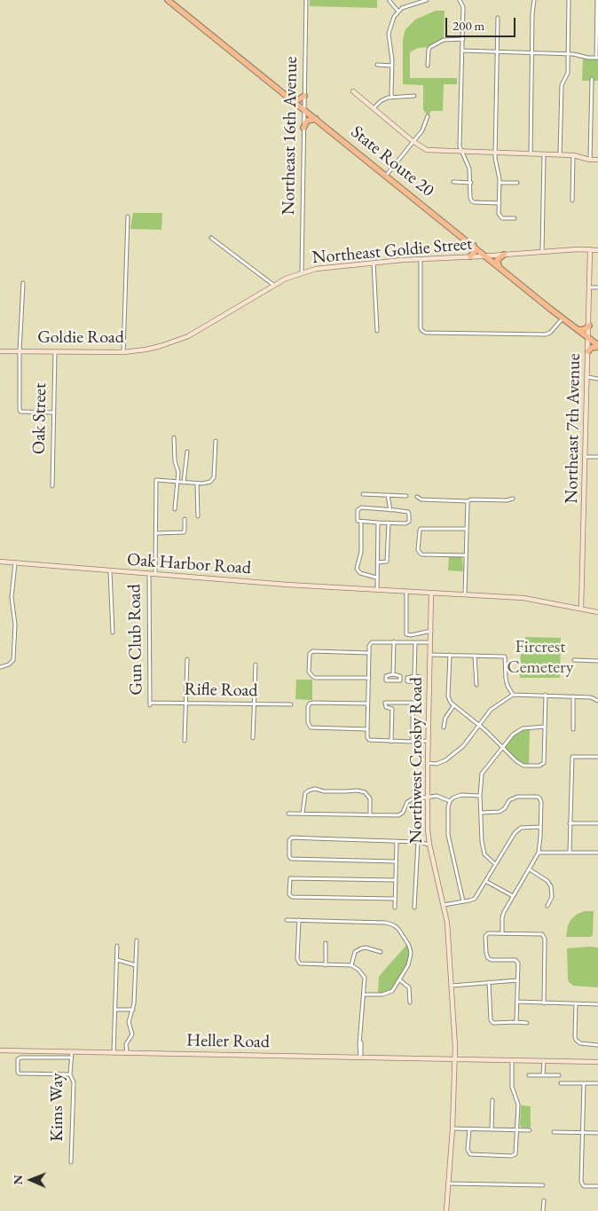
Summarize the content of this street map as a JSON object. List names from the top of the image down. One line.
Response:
{"streets":{"main road":["State Route 20"],"street":["Northeast 16th Avenue","Northeast Goldie Street","Goldie Road","Oak Street","Northeast 7th Avenue","Oak Harbor Road","Gun Club Road","Rifle Road","Northwest Crosby Road","Heller Road","Kims Way"]},"crossings":[["Northeast 16th Avenue","State Route 20"],["Northeast 16th Avenue","Northeast Goldie Street"],["State Route 20","Northeast Goldie Street"],["State Route 20","Northeast 7th Avenue"],["Northeast Goldie Street","Goldie Road"],["Northeast Goldie Street","Northeast 7th Avenue"],["Goldie Road","Oak Street"],["Northeast 7th Avenue","Oak Harbor Road"],["Oak Harbor Road","Gun Club Road"],["Oak Harbor Road","Northwest Crosby Road"],["Gun Club Road","Rifle Road"],["Northwest Crosby Road","Heller Road"],["Heller Road","Kims Way"]],"parks":["Fircrest Cemetery"],"scale_bar":"200 m","north":"left"}
